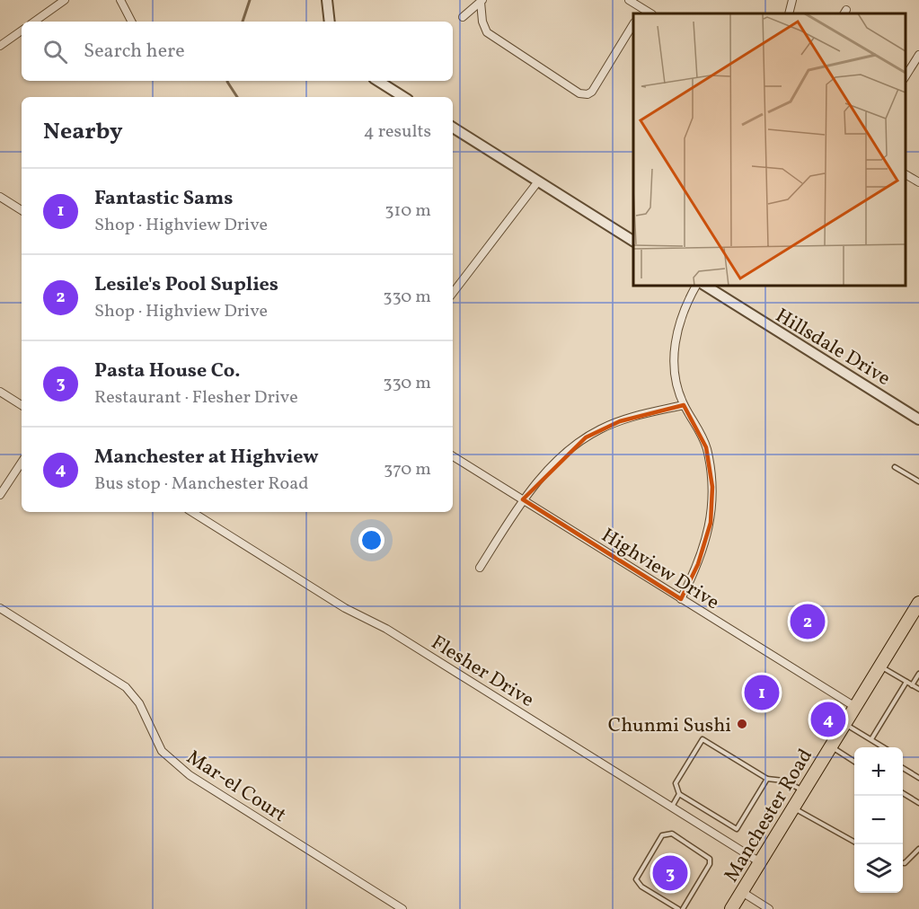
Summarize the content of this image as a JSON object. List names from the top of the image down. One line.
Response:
{"streets":{"highway":["Manchester Road"],"street":["Hillsdale Drive","Highview Drive","Flesher Drive","Mar-el Court"]},"crossings":[["Highview Drive","Manchester Road"],["Flesher Drive","Manchester Road"]],"places":["Chunmi Sushi"],"page":{"search":"Search here","heading":["Nearby","4 results"],"list":[{"mark":"1","name":"Fantastic Sams","note":"Shop · Highview Drive","value":"310 m"},{"mark":"2","name":"Lesile's Pool Suplies","note":"Shop · Highview Drive","value":"330 m"},{"mark":"3","name":"Pasta House Co.","note":"Restaurant · Flesher Drive","value":"330 m"},{"mark":"4","name":"Manchester at Highview","note":"Bus stop · Manchester Road","value":"370 m"}],"pins":["2","1","4","3"],"map_buttons":["+","−"]}}
